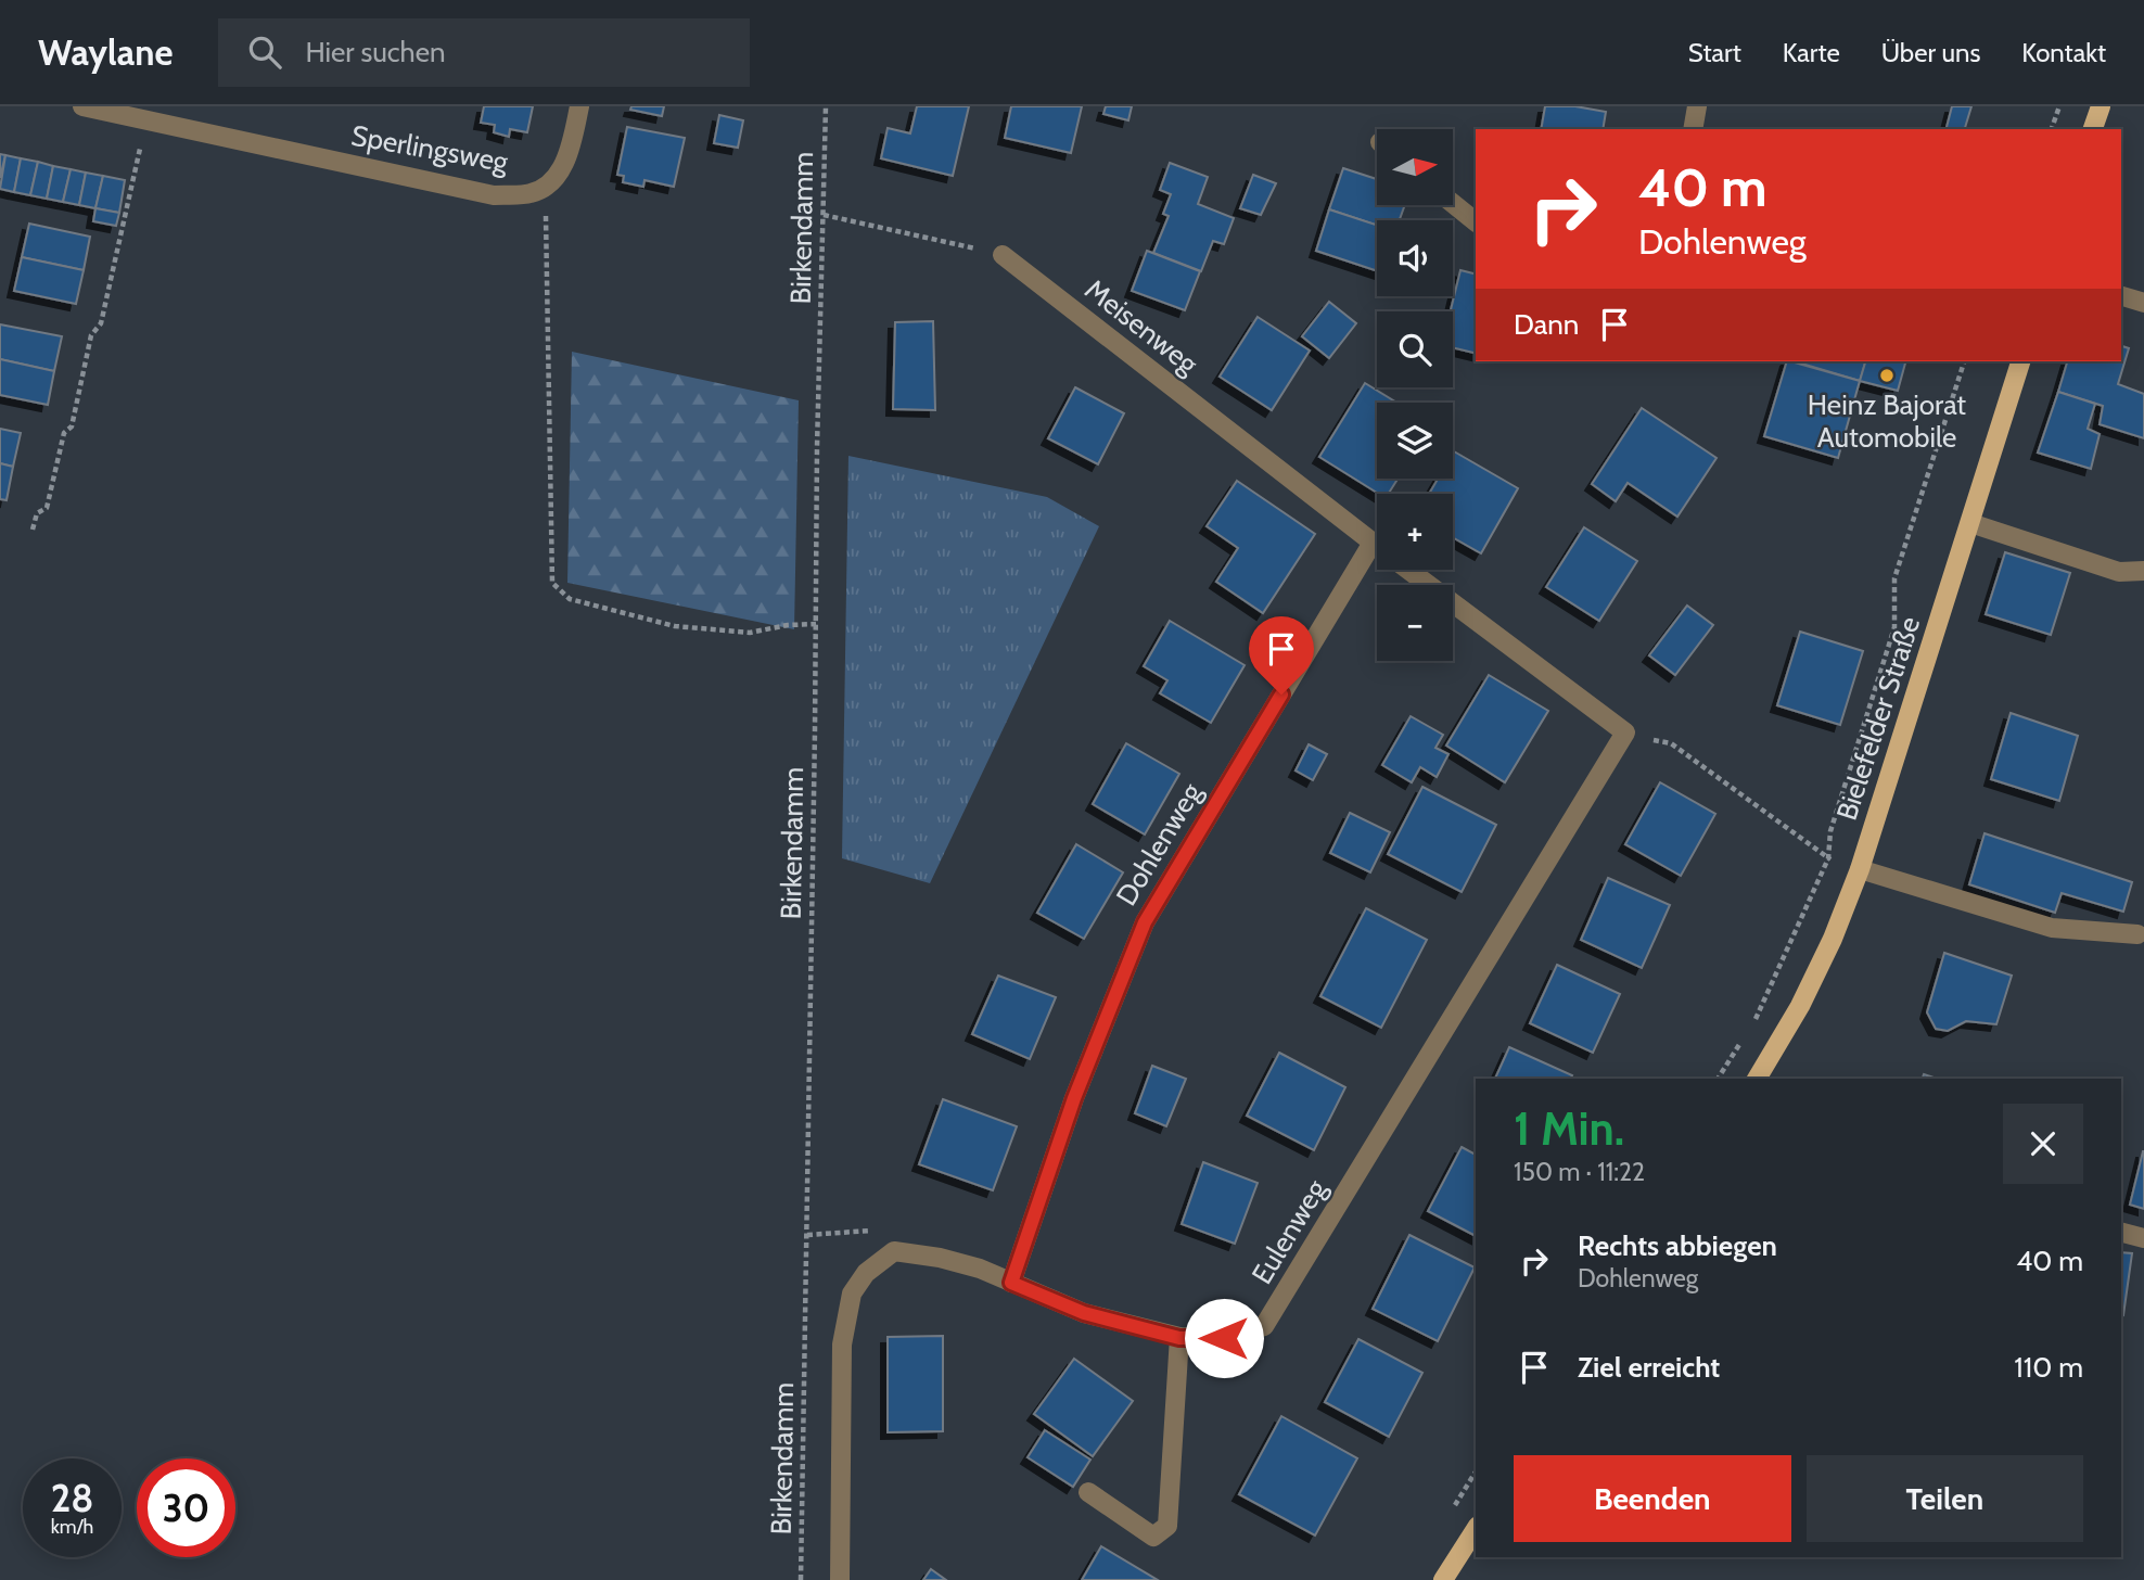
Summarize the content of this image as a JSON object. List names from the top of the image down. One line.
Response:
{"streets":{"main road":["Bielefelder Straße"],"street":["Sperlingsweg","Meisenweg","Dohlenweg","Eulenweg"],"path":["Birkendamm"]},"crossings":[["Meisenweg","Dohlenweg"],["Meisenweg","Eulenweg"],["Dohlenweg","Eulenweg"]],"places":["Heinz Bajorat Automobile"],"north":"right","page":{"header":"Waylane","search":"Hier suchen","nav":["Start","Karte","Über uns","Kontakt"],"map_buttons":["+","−"],"turn":["40 m","Dohlenweg"],"then":"Dann","heading":["1 Min.","150 m · 11:22"],"list":[{"name":"Rechts abbiegen","note":"Dohlenweg","value":"40 m"},{"name":"Ziel erreicht","value":"110 m"}],"buttons":["Beenden","Teilen"],"speed":"28 km/h","limit":"30"}}
